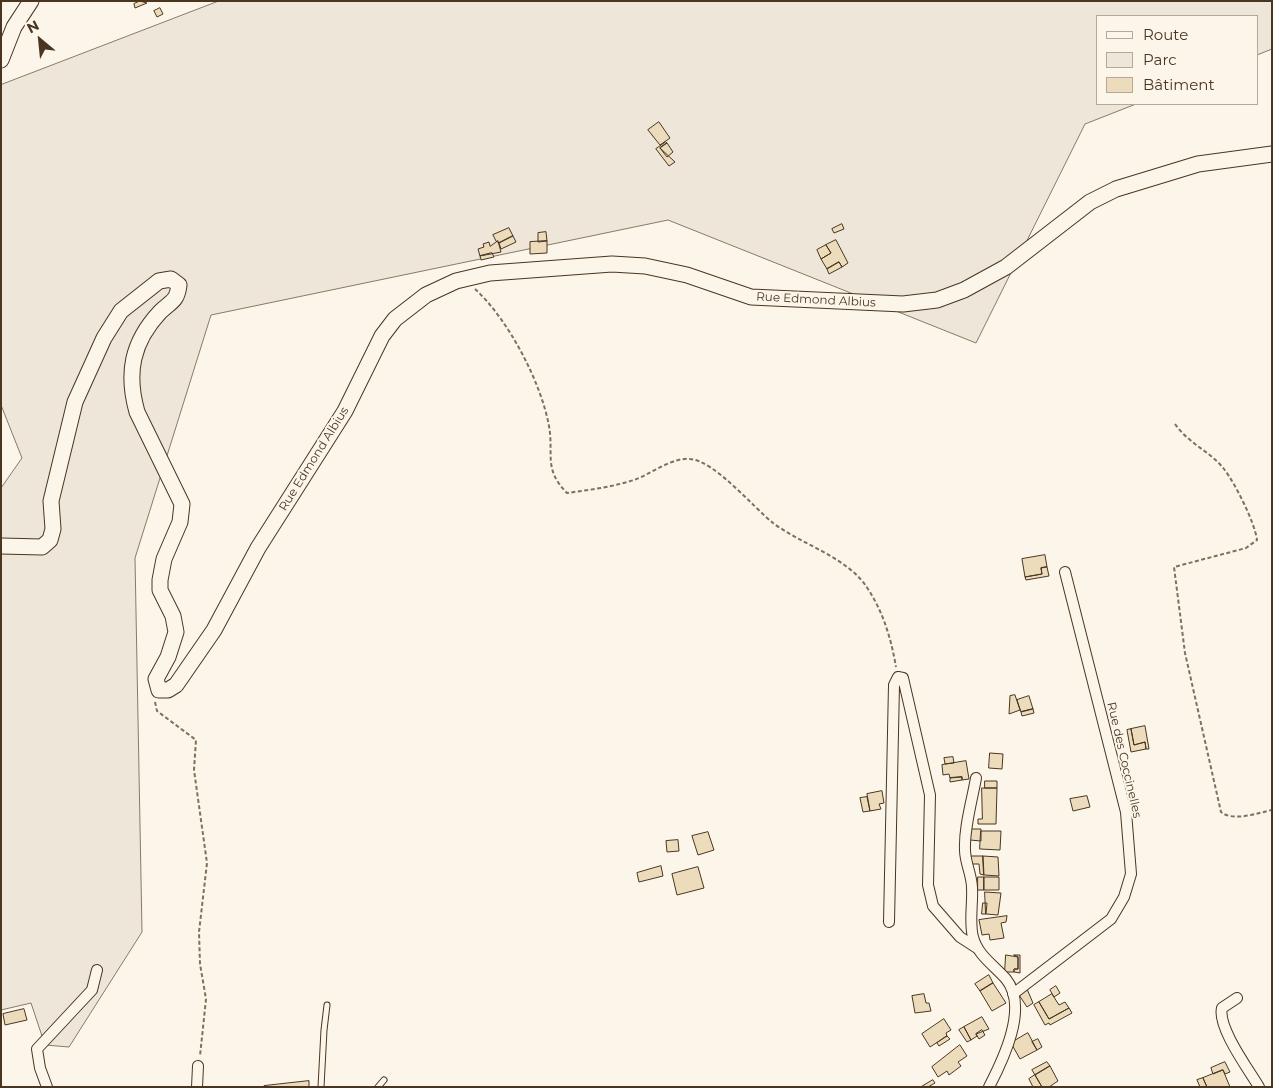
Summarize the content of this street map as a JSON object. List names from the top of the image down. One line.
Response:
{"streets":{"main road":["Rue Edmond Albius"],"street":["Rue des Coccinelles"]},"legend":["Route","Parc","Bâtiment"],"north":"top left"}
